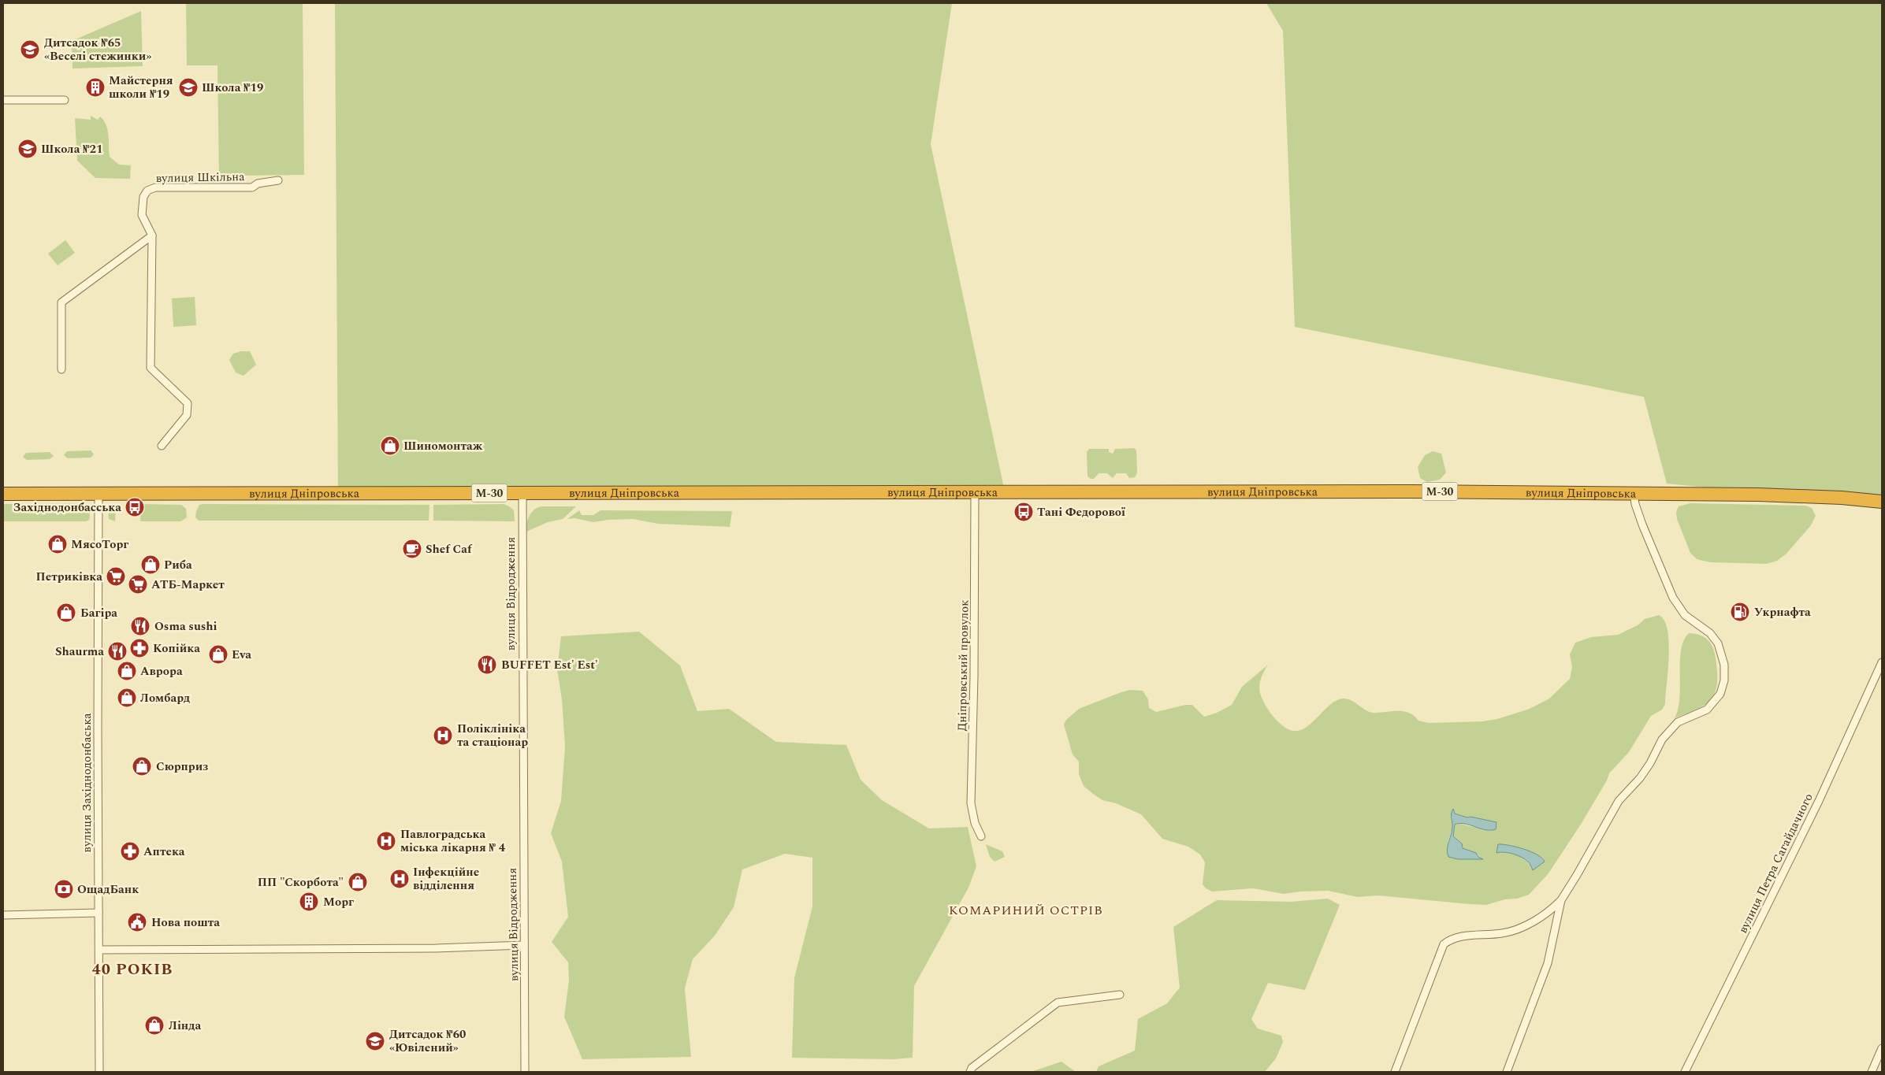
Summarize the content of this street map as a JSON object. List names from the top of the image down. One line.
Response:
{"streets":{"highway":["вулиця Дніпровська","М-30"],"street":["вулиця Шкільна","вулиця Відродження","Дніпровський провулок","вулиця Західнодонбаська","вулиця Петра Сагайдачного"]},"crossings":[["вулиця Дніпровська","вулиця Відродження"],["вулиця Дніпровська","Дніпровський провулок"],["вулиця Дніпровська","вулиця Західнодонбаська"]],"districts":["КОМАРИНИЙ ОСТРІВ","40 РОКІВ"],"places":{"school or university":["Дитсадок №65 «Веселі стежинки»","Школа №19","Школа №21","Дитсадок №60 «Ювілений»"],"building":["Майстерня школи №19","Морг"],"shop":["Шиномонтаж","МясоТорг","Риба","Багiра","Eva","Аврора","Ломбард","Сюрприз","ПП \"Скорбота\"","Лінда"],"bus stop":["Західнодонбасська","Тані Федорової"],"cafe":["Shef Caf"],"supermarket":["Петриківка","АТБ-Маркет"],"fuel station":["Укрнафта"],"restaurant":["Osma sushi","Shaurma","BUFFET Est' Est'"],"pharmacy":["Копiйка","Аптека"],"hospital":["Поліклініка та стаціонар","Павлоградська міська лікарня № 4","Інфекційне відділення"],"bank":["ОщадБанк"],"public building":["Нова пошта"]}}
